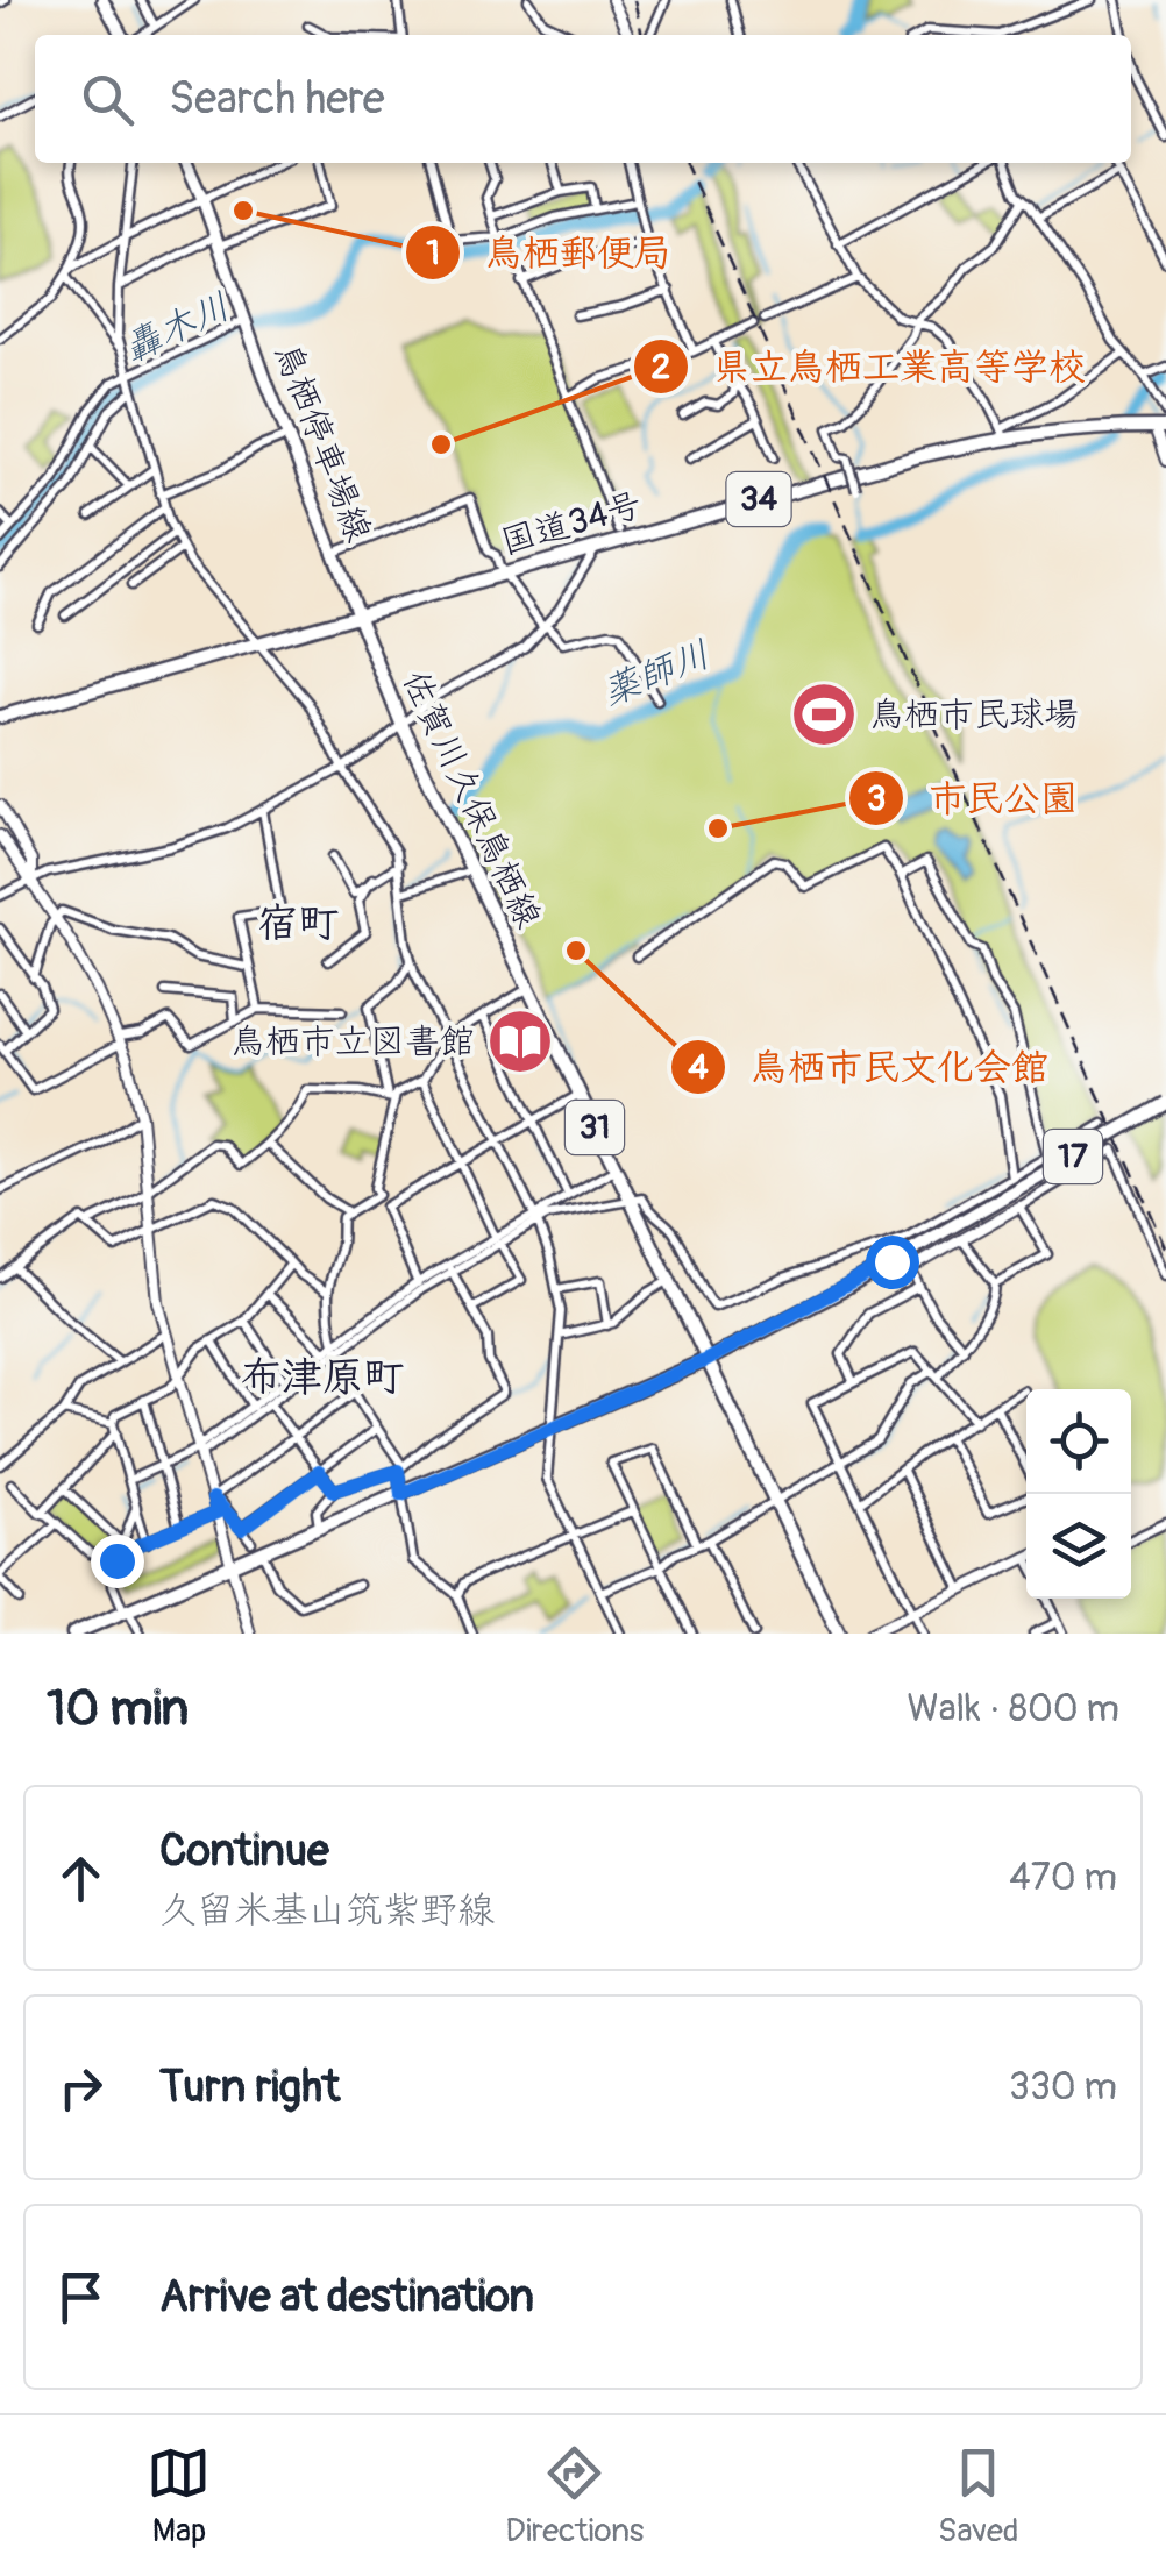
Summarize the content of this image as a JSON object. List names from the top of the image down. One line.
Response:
{"streets":{"main road":["鳥栖停車場線","34","国道34号","佐賀川久保鳥栖線","31","17"]},"crossings":[["鳥栖停車場線","国道34号"],["鳥栖停車場線","佐賀川久保鳥栖線"],["国道34号","佐賀川久保鳥栖線"],["佐賀川久保鳥栖線","17"]],"districts":["宿町","布津原町"],"water":["轟木川","薬師川"],"places":{"other":["鳥栖郵便局","県立鳥栖工業高等学校","市民公園","鳥栖市民文化会館"],"sports":["鳥栖市民球場"],"library":["鳥栖市立図書館"]},"page":{"search":"Search here","heading":["10 min","Walk · 800 m"],"list":[["Continue","久留米基山筑紫野線","470 m"],["Turn right","330 m"],"Arrive at destination"],"nav":["Map","Directions","Saved"]}}
